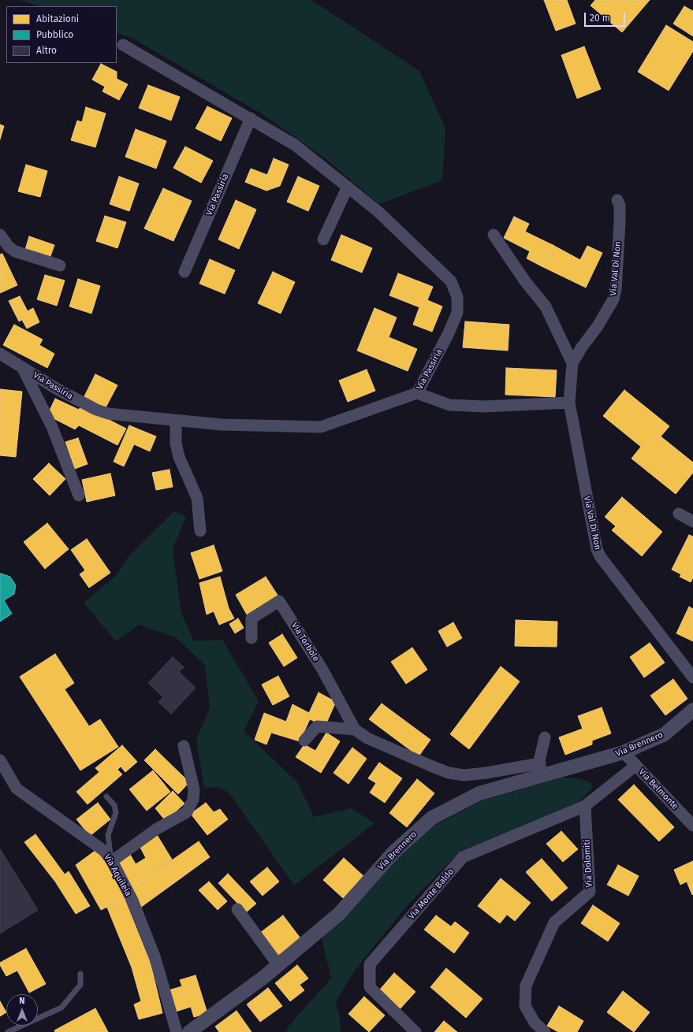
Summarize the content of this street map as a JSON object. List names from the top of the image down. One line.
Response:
{"streets":{"street":["Via Passiria","Via Val Di Non","Via Torbole","Via Brennero","Via Belmonte","Via Dolomiti","Via Aquileia","Via Monte Baldo"]},"crossings":[["Via Torbole","Via Brennero"],["Via Brennero","Via Belmonte"],["Via Dolomiti","Via Monte Baldo"]],"legend":["Abitazioni","Pubblico","Altro"],"scale_bar":"20 m","north":"top"}
